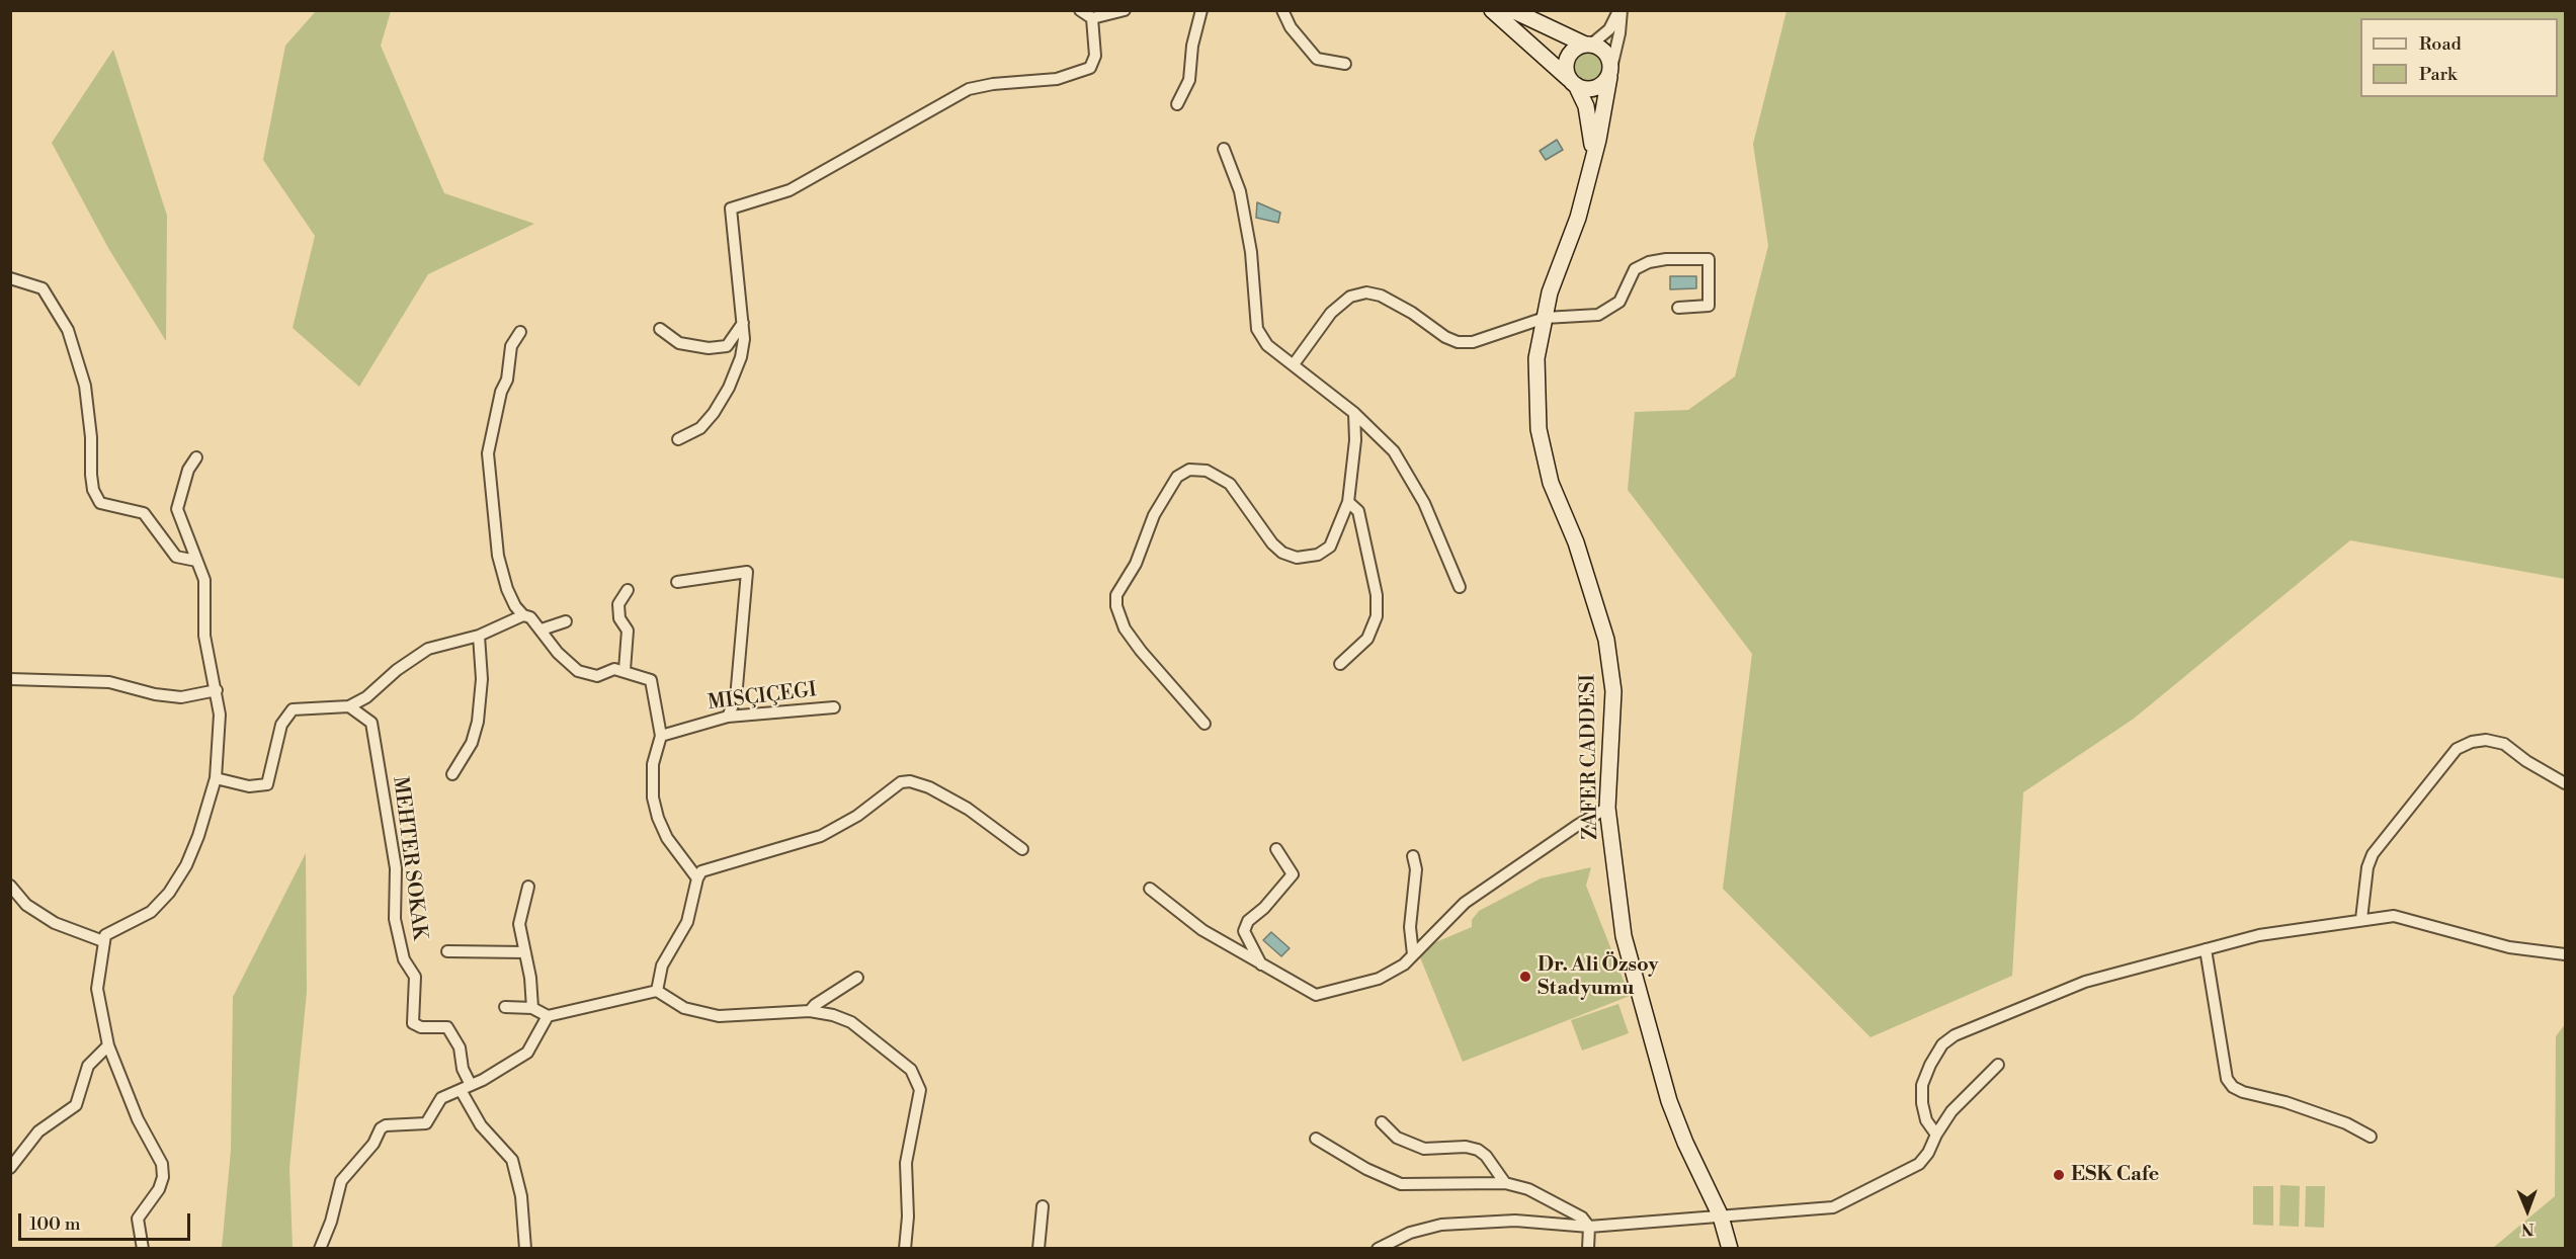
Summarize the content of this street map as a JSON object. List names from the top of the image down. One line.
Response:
{"streets":{"street":["MISÇIÇEGI","ZAFER CADDESI","MEHTER SOKAK"]},"places":["Dr. Ali Özsoy Stadyumu","ESK Cafe"],"legend":["Road","Park"],"scale_bar":"100 m","north":"bottom"}
